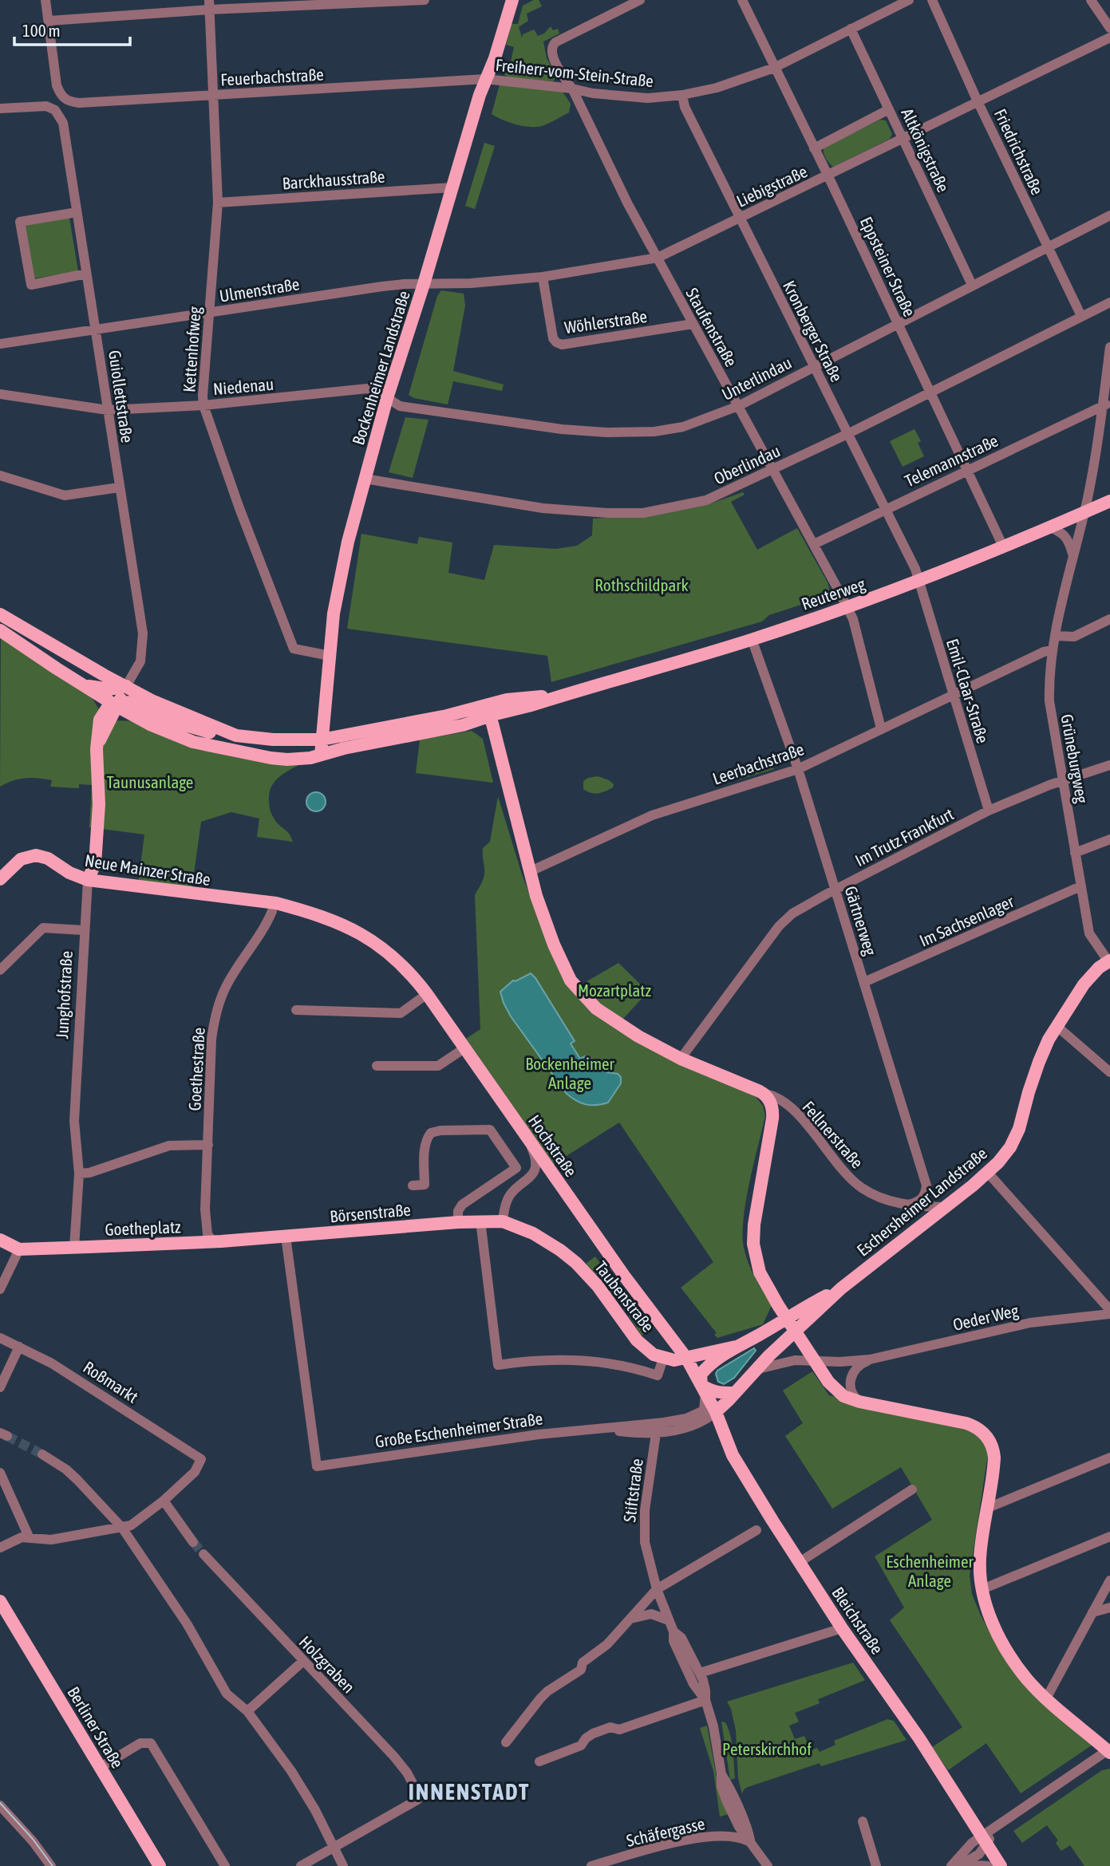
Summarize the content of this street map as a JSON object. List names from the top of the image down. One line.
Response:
{"streets":{"main road":["Bockenheimer Landstraße","Reuterweg","Neue Mainzer Straße","Junghofstraße","Hochstraße","Eschersheimer Landstraße","Börsenstraße","Goetheplatz","Taubenstraße","Große Eschenheimer Straße","Bleichstraße","Berliner Straße"],"street":["Freiherr-vom-Stein-Straße","Feuerbachstraße","Altkönigstraße","Friedrichstraße","Barckhausstraße","Liebigstraße","Eppsteiner Straße","Ulmenstraße","Wöhlerstraße","Staufenstraße","Kronberger Straße","Kettenhofweg","Unterlindau","Niedenau","Guiollettstraße","Telemannstraße","Oberlindau","Emil-Claar-Straße","Grüneburgweg","Leerbachstraße","Im Trutz Frankfurt","Gärtnerweg","Im Sachsenlager","Goethestraße","Fellnerstraße","Oeder Weg","Roßmarkt","Stiftstraße","Holzgraben","Schäfergasse"]},"crossings":[["Freiherr-vom-Stein-Straße","Feuerbachstraße"],["Freiherr-vom-Stein-Straße","Altkönigstraße"],["Freiherr-vom-Stein-Straße","Eppsteiner Straße"],["Freiherr-vom-Stein-Straße","Staufenstraße"],["Freiherr-vom-Stein-Straße","Kronberger Straße"],["Freiherr-vom-Stein-Straße","Bockenheimer Landstraße"],["Feuerbachstraße","Kettenhofweg"],["Feuerbachstraße","Bockenheimer Landstraße"],["Altkönigstraße","Liebigstraße"],["Altkönigstraße","Unterlindau"],["Friedrichstraße","Liebigstraße"],["Friedrichstraße","Unterlindau"],["Friedrichstraße","Oberlindau"],["Barckhausstraße","Kettenhofweg"],["Barckhausstraße","Bockenheimer Landstraße"],["Liebigstraße","Eppsteiner Straße"],["Liebigstraße","Ulmenstraße"],["Liebigstraße","Wöhlerstraße"],["Liebigstraße","Staufenstraße"],["Liebigstraße","Kronberger Straße"],["Liebigstraße","Bockenheimer Landstraße"],["Eppsteiner Straße","Unterlindau"],["Eppsteiner Straße","Telemannstraße"],["Eppsteiner Straße","Oberlindau"],["Eppsteiner Straße","Reuterweg"],["Ulmenstraße","Kettenhofweg"],["Ulmenstraße","Bockenheimer Landstraße"],["Ulmenstraße","Guiollettstraße"],["Wöhlerstraße","Staufenstraße"],["Staufenstraße","Unterlindau"],["Staufenstraße","Telemannstraße"],["Staufenstraße","Oberlindau"],["Staufenstraße","Reuterweg"],["Staufenstraße","Leerbachstraße"],["Kronberger Straße","Unterlindau"],["Kronberger Straße","Telemannstraße"],["Kronberger Straße","Oberlindau"],["Kronberger Straße","Reuterweg"],["Kronberger Straße","Emil-Claar-Straße"],["Kettenhofweg","Bockenheimer Landstraße"],["Kettenhofweg","Niedenau"],["Bockenheimer Landstraße","Unterlindau"],["Bockenheimer Landstraße","Niedenau"],["Bockenheimer Landstraße","Oberlindau"],["Unterlindau","Niedenau"],["Niedenau","Guiollettstraße"],["Telemannstraße","Grüneburgweg"],["Reuterweg","Emil-Claar-Straße"],["Reuterweg","Grüneburgweg"],["Reuterweg","Gärtnerweg"],["Emil-Claar-Straße","Leerbachstraße"],["Emil-Claar-Straße","Im Trutz Frankfurt"],["Grüneburgweg","Leerbachstraße"],["Grüneburgweg","Im Trutz Frankfurt"],["Grüneburgweg","Im Sachsenlager"],["Grüneburgweg","Eschersheimer Landstraße"],["Leerbachstraße","Gärtnerweg"],["Im Trutz Frankfurt","Gärtnerweg"],["Neue Mainzer Straße","Junghofstraße"],["Neue Mainzer Straße","Hochstraße"],["Gärtnerweg","Im Sachsenlager"],["Gärtnerweg","Fellnerstraße"],["Junghofstraße","Goetheplatz"],["Goethestraße","Börsenstraße"],["Goethestraße","Goetheplatz"],["Fellnerstraße","Eschersheimer Landstraße"],["Hochstraße","Große Eschenheimer Straße"],["Hochstraße","Bleichstraße"],["Eschersheimer Landstraße","Oeder Weg"],["Eschersheimer Landstraße","Große Eschenheimer Straße"],["Börsenstraße","Goetheplatz"],["Börsenstraße","Taubenstraße"],["Börsenstraße","Große Eschenheimer Straße"],["Oeder Weg","Große Eschenheimer Straße"],["Große Eschenheimer Straße","Stiftstraße"],["Große Eschenheimer Straße","Bleichstraße"]],"districts":["INNENSTADT"],"parks":["Rothschildpark","Taunusanlage","Mozartplatz","Bockenheimer Anlage","Eschenheimer Anlage","Peterskirchhof"],"scale_bar":"100 m"}
